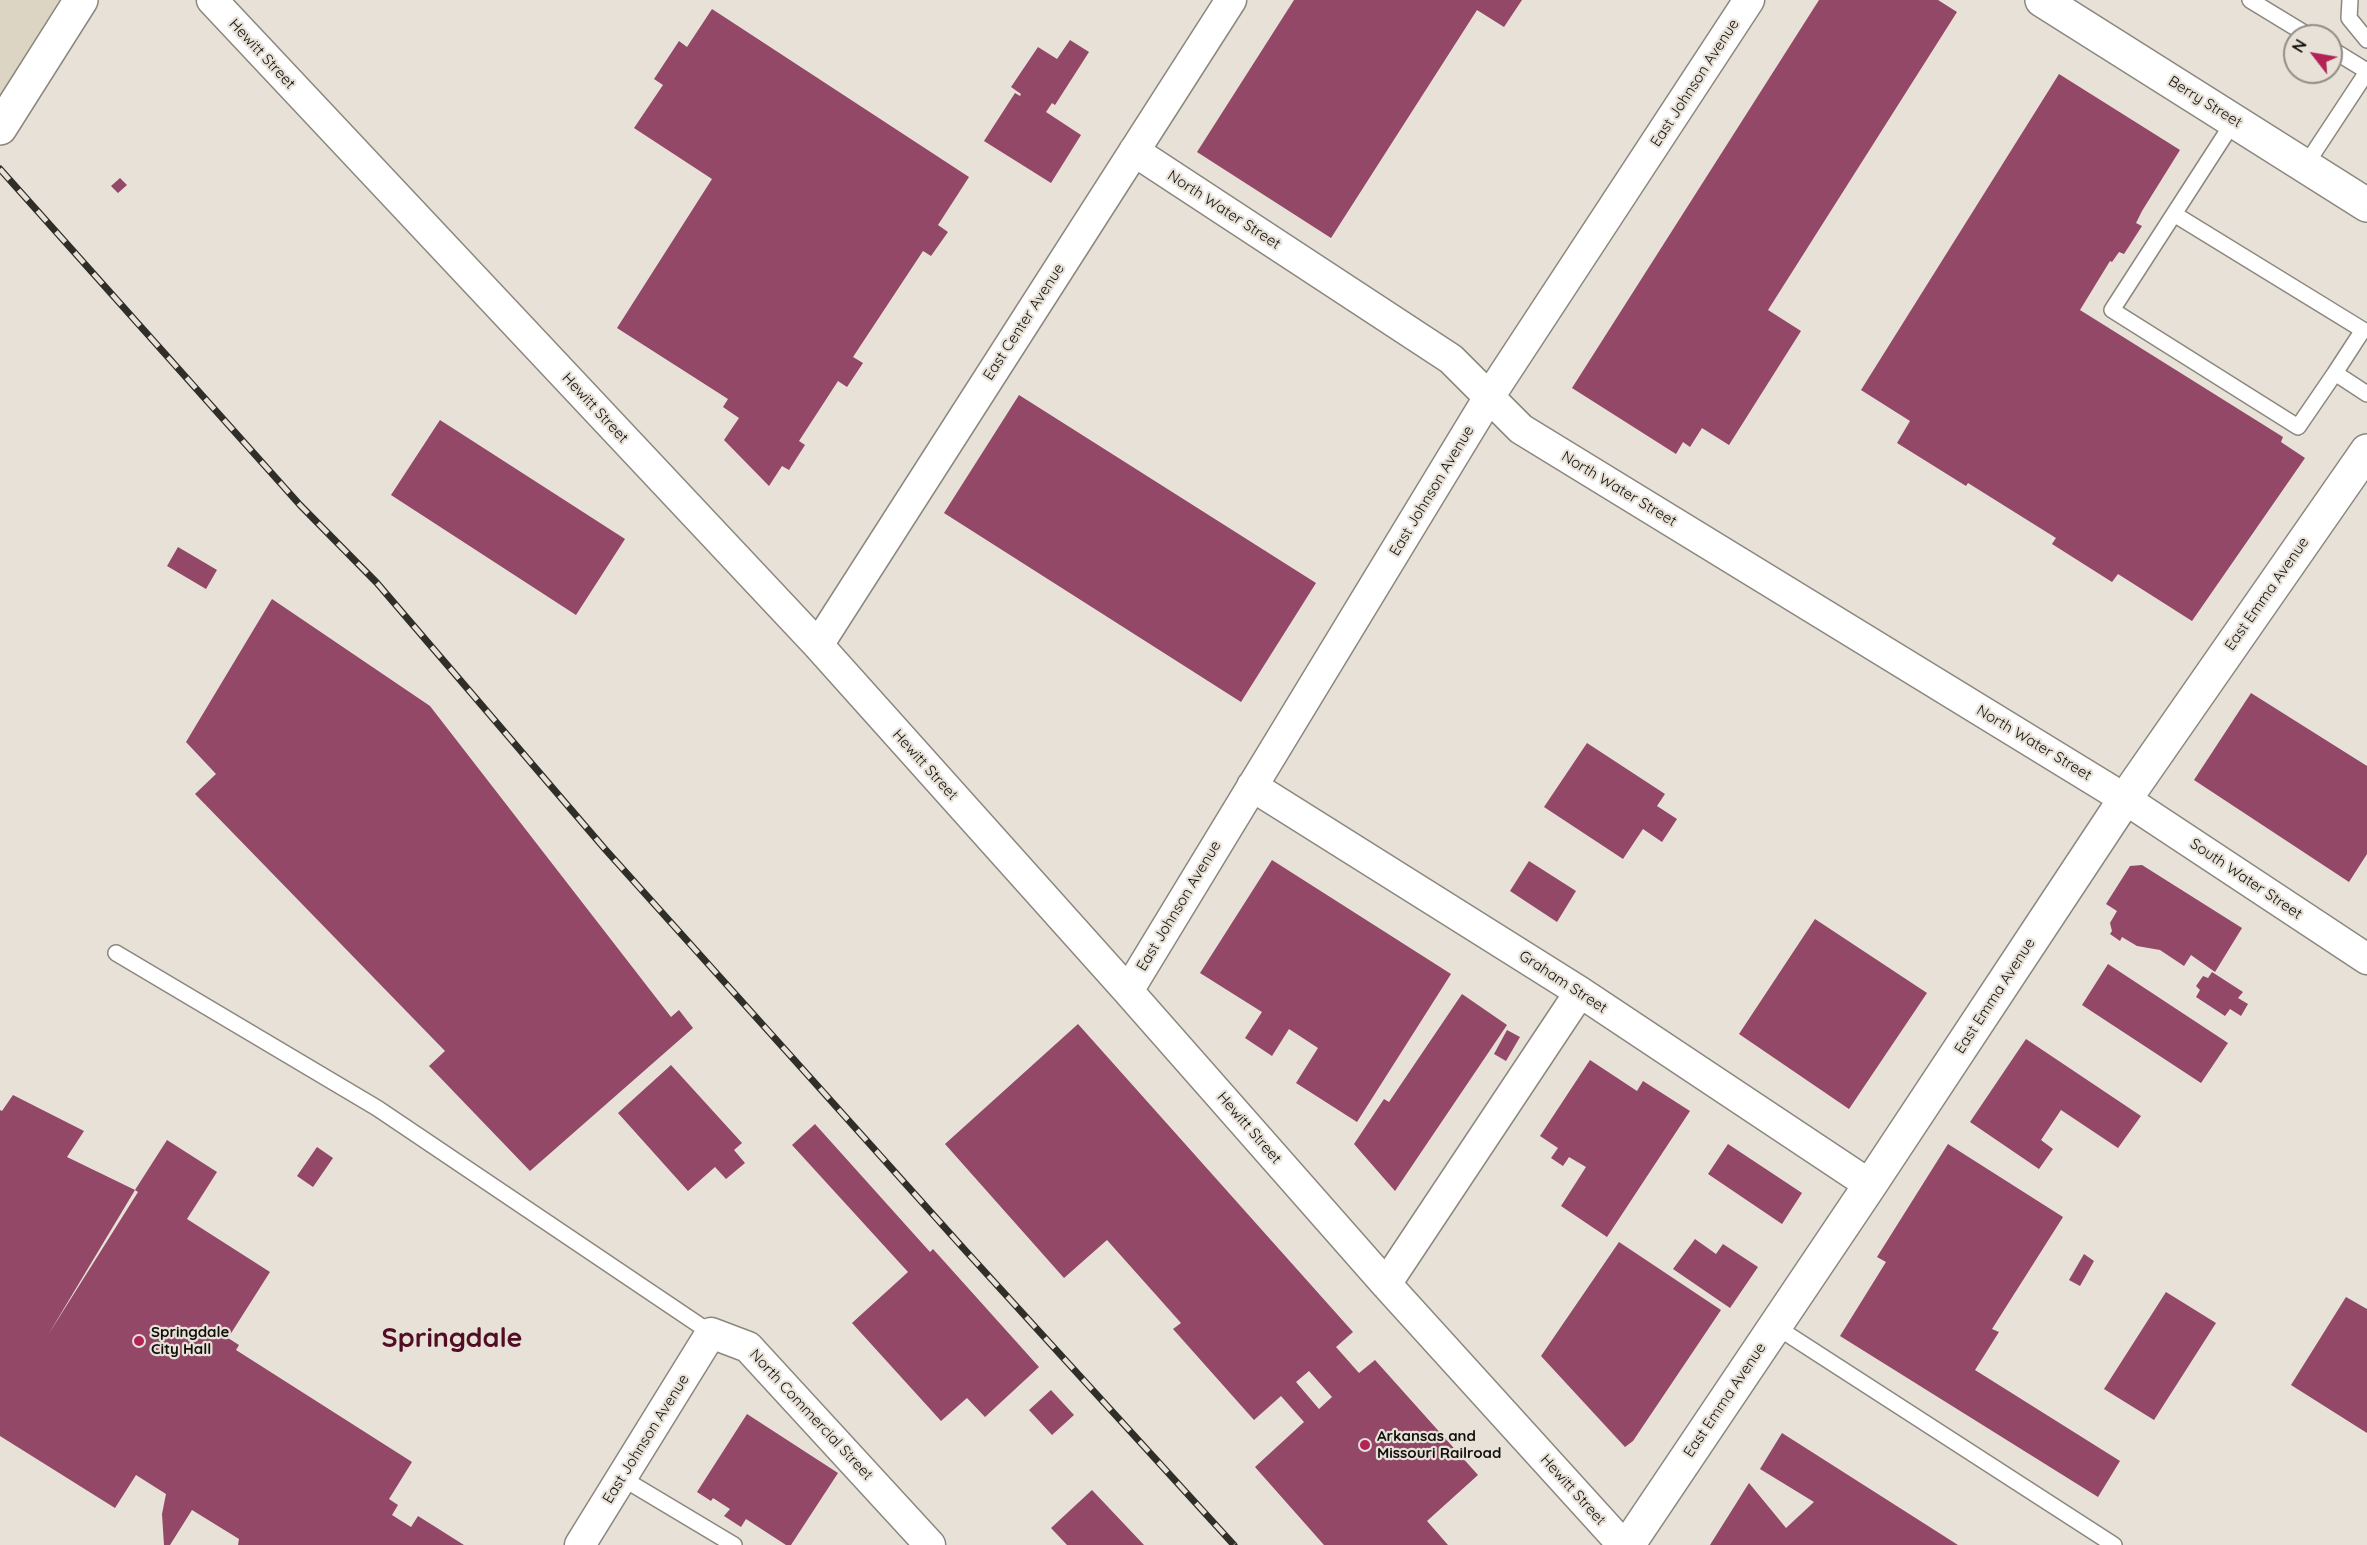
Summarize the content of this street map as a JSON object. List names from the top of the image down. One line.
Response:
{"streets":{"street":["Hewitt Street","East Johnson Avenue","Berry Street","North Water Street","East Center Avenue","East Emma Avenue","South Water Street","Graham Street","North Commercial Street"]},"crossings":[["Hewitt Street","East Johnson Avenue"],["Hewitt Street","East Center Avenue"],["East Johnson Avenue","North Water Street"],["East Johnson Avenue","Graham Street"],["East Johnson Avenue","North Commercial Street"],["North Water Street","East Center Avenue"],["North Water Street","East Emma Avenue"],["North Water Street","South Water Street"],["East Emma Avenue","South Water Street"],["East Emma Avenue","Graham Street"]],"districts":["Springdale"],"places":["Springdale City Hall","Arkansas and Missouri Railroad"],"north":"top left"}
